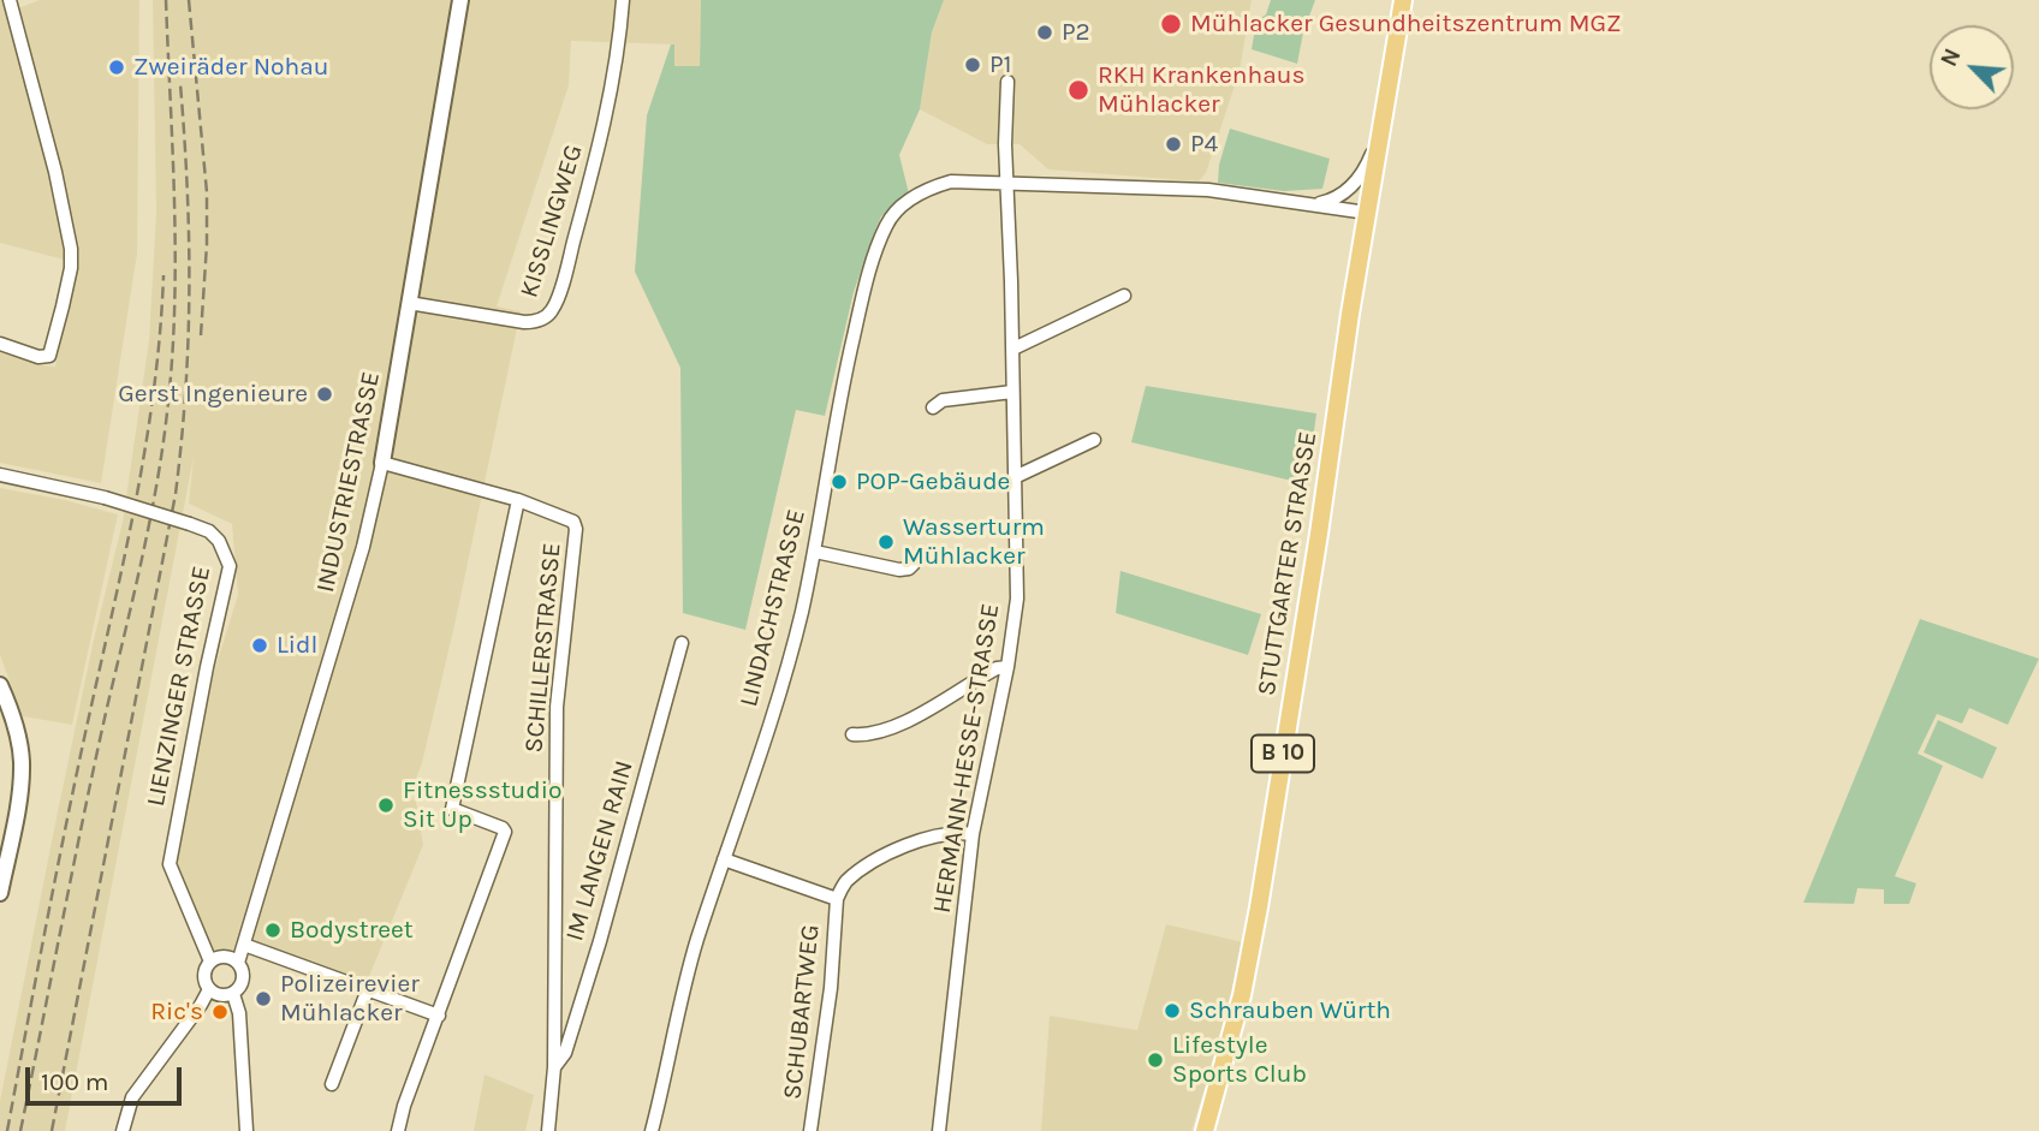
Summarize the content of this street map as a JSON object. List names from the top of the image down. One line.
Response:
{"streets":{"main road":["STUTTGARTER STRASSE","B 10"],"street":["KISSLINGWEG","INDUSTRIESTRASSE","LINDACHSTRASSE","SCHILLERSTRASSE","LIENZINGER STRASSE","HERMANN-HESSE-STRASSE","IM LANGEN RAIN","SCHUBARTWEG"]},"crossings":[["KISSLINGWEG","INDUSTRIESTRASSE"],["INDUSTRIESTRASSE","SCHILLERSTRASSE"],["INDUSTRIESTRASSE","LIENZINGER STRASSE"],["LINDACHSTRASSE","HERMANN-HESSE-STRASSE"],["SCHILLERSTRASSE","IM LANGEN RAIN"]],"places":["Mühlacker Gesundheitszentrum MGZ","P2","P1","Zweiräder Nohau","RKH Krankenhaus Mühlacker","P4","Gerst Ingenieure","POP-Gebäude","Wasserturm Mühlacker","Lidl","Fitnessstudio Sit Up","Bodystreet","Polizeirevier Mühlacker","Schrauben Würth","Ric's","Lifestyle Sports Club"],"scale_bar":"100 m","north":"top left"}
